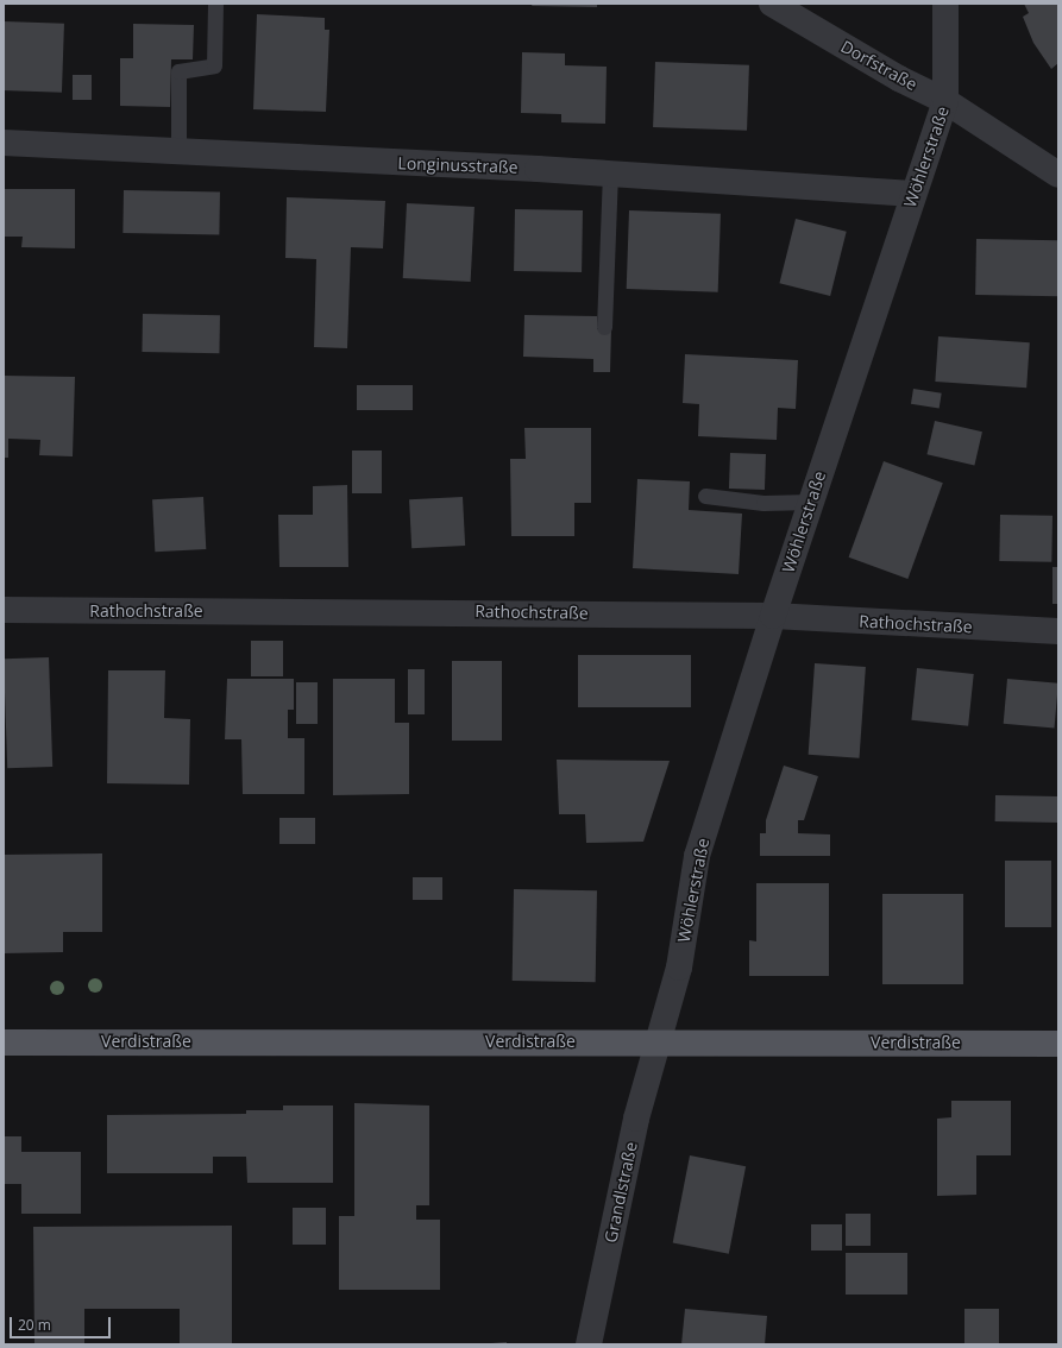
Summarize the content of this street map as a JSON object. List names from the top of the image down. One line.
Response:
{"streets":{"main road":["Verdistraße"],"street":["Dorfstraße","Wöhlerstraße","Longinusstraße","Rathochstraße","Grandlstraße"]},"crossings":[["Dorfstraße","Wöhlerstraße"],["Wöhlerstraße","Longinusstraße"],["Wöhlerstraße","Rathochstraße"],["Wöhlerstraße","Verdistraße"],["Wöhlerstraße","Grandlstraße"],["Verdistraße","Grandlstraße"]],"scale_bar":"20 m"}
